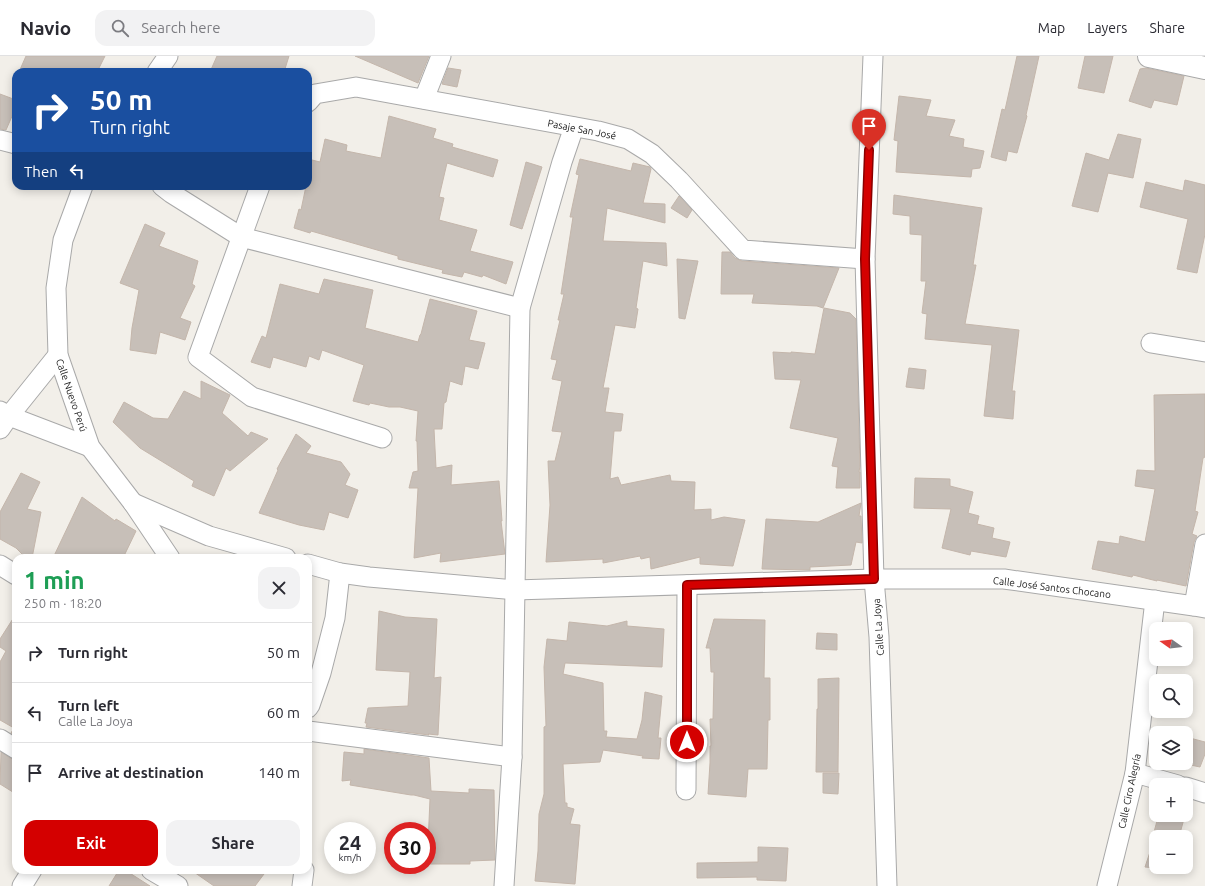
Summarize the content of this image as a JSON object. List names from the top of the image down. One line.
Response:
{"streets":{"street":["Pasaje San José","Calle Nuevo Perú","Calle José Santos Chocano","Calle La Joya","Calle Ciro Alegría"]},"crossings":[["Pasaje San José","Calle La Joya"],["Calle José Santos Chocano","Calle La Joya"],["Calle José Santos Chocano","Calle Ciro Alegría"]],"north":"left","page":{"header":"Navio","search":"Search here","nav":["Map","Layers","Share"],"turn":["50 m","Turn right"],"then":"Then","heading":["1 min","250 m · 18:20"],"map_buttons":["+","−"],"list":[{"name":"Turn right","value":"50 m"},{"name":"Turn left","note":"Calle La Joya","value":"60 m"},{"name":"Arrive at destination","value":"140 m"}],"buttons":["Exit","Share"],"speed":"24 km/h","limit":"30"}}
